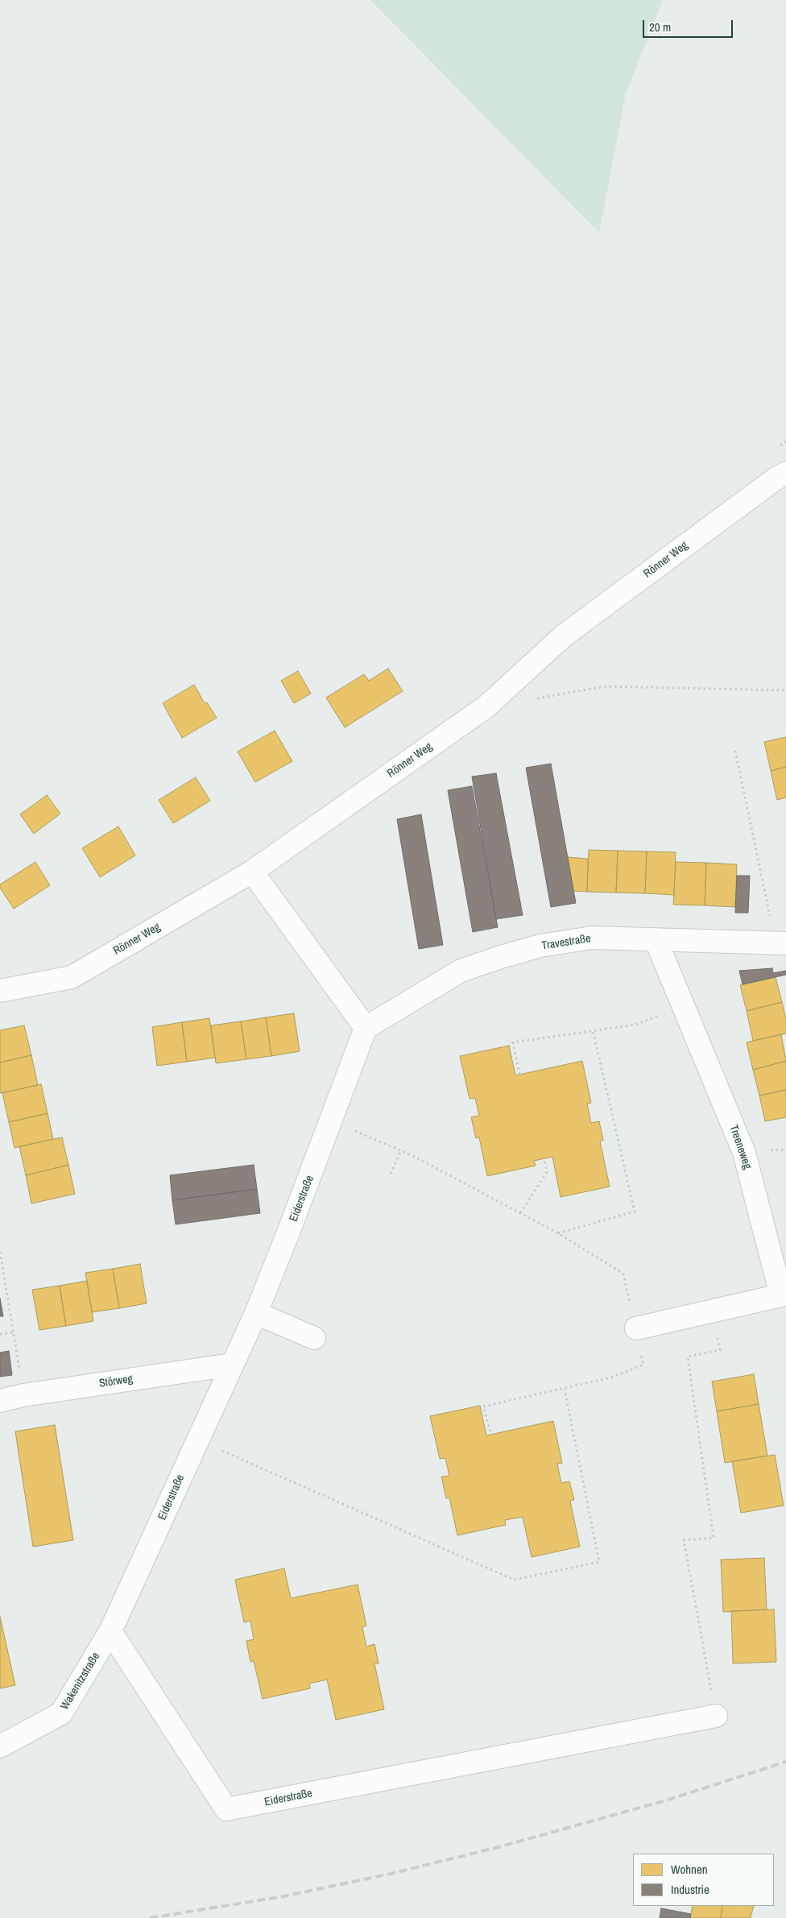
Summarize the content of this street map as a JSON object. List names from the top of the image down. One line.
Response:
{"streets":{"street":["Rönner Weg","Travestraße","Treeneweg","Eiderstraße","Störweg","Wakenitzstraße"]},"crossings":[["Travestraße","Treeneweg"],["Travestraße","Eiderstraße"],["Eiderstraße","Störweg"],["Eiderstraße","Wakenitzstraße"]],"legend":["Wohnen","Industrie"],"scale_bar":"20 m"}
